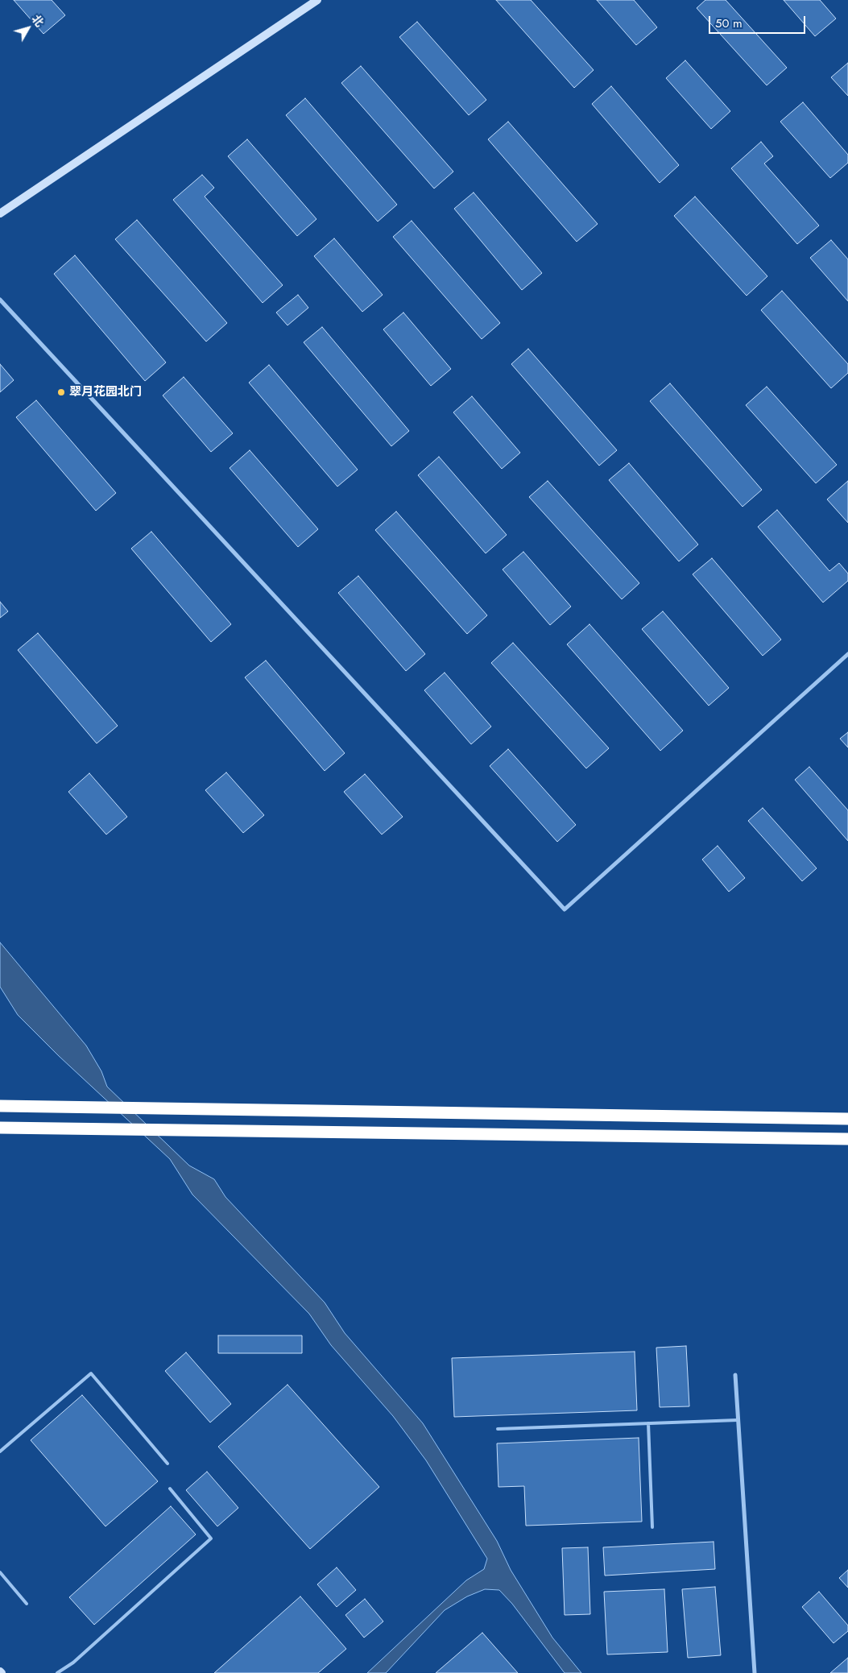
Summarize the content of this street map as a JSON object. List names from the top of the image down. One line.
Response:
{"places":["翠月花园北门"],"scale_bar":"50 m","north":"top right"}
